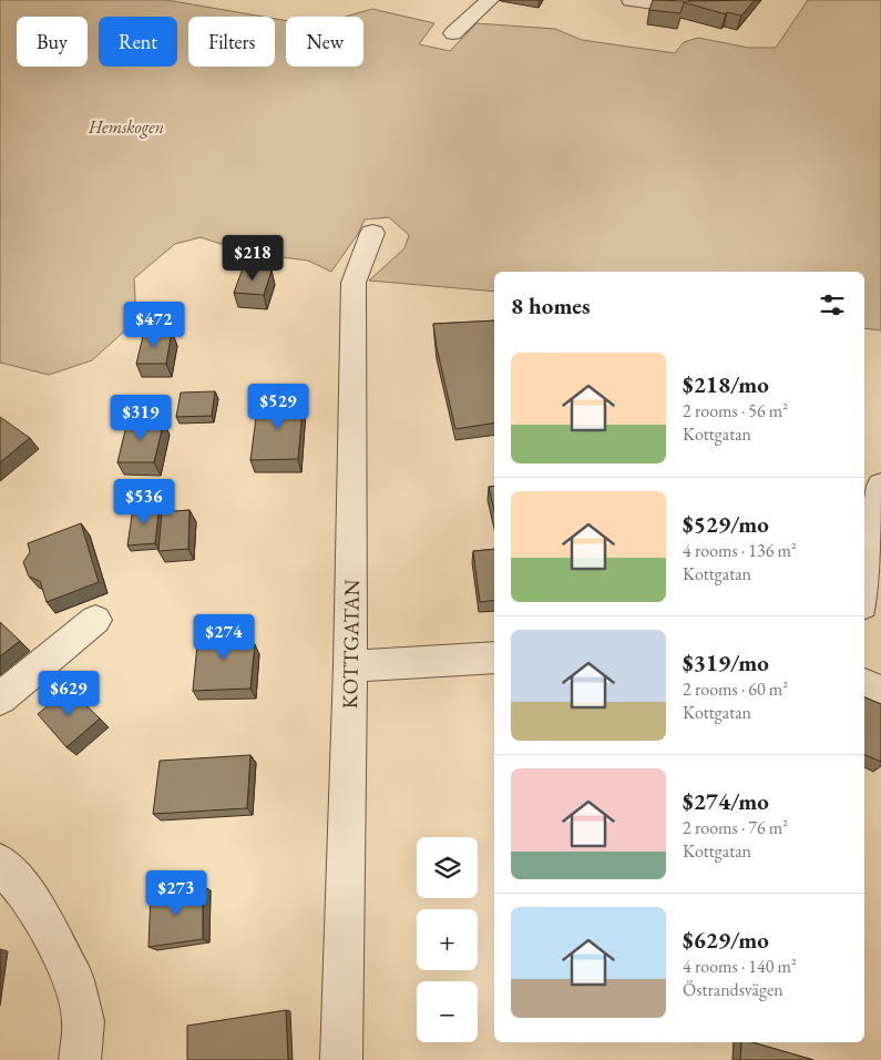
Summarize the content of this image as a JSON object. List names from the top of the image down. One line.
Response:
{"streets":{"street":["KOTTGATAN"]},"parks":["Hemskogen"],"page":{"chip":["Buy","Rent","Filters","New"],"price":["$218","$472","$529","$319","$536","$274","$629","$273"],"heading":"8 homes","list":[{"name":"$218/mo","note":"2 rooms · 56 m² · Kottgatan"},{"name":"$529/mo","note":"4 rooms · 136 m² · Kottgatan"},{"name":"$319/mo","note":"2 rooms · 60 m² · Kottgatan"},{"name":"$274/mo","note":"2 rooms · 76 m² · Kottgatan"},{"name":"$629/mo","note":"4 rooms · 140 m² · Östrandsvägen"}],"map_buttons":["+","−"]}}
